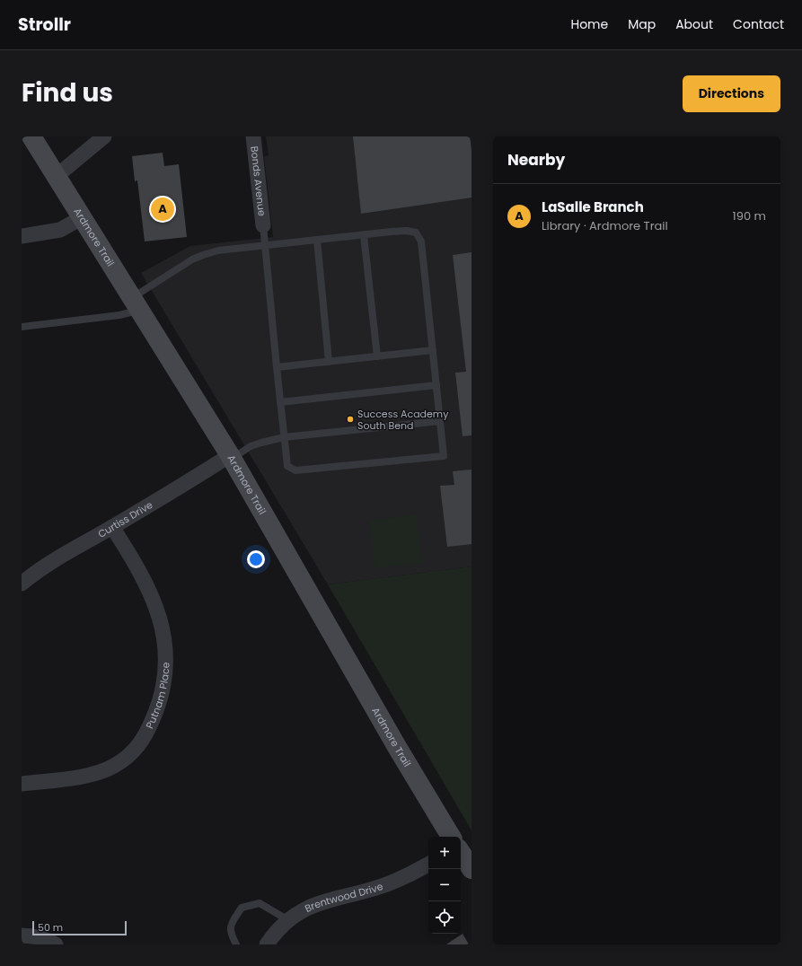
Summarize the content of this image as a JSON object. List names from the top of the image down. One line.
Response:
{"streets":{"street":["Bonds Avenue","Ardmore Trail","Curtiss Drive","Putnam Place","Brentwood Drive"]},"crossings":[["Ardmore Trail","Curtiss Drive"],["Curtiss Drive","Putnam Place"]],"places":["Success Academy South Bend"],"scale_bar":"50 m","page":{"header":"Strollr","nav":["Home","Map","About","Contact"],"title":"Find us","buttons":"Directions","heading":"Nearby","list":[{"mark":"A","name":"LaSalle Branch","note":"Library · Ardmore Trail","value":"190 m"}],"pins":"A","map_buttons":["+","−"],"scale":"50 m"}}
